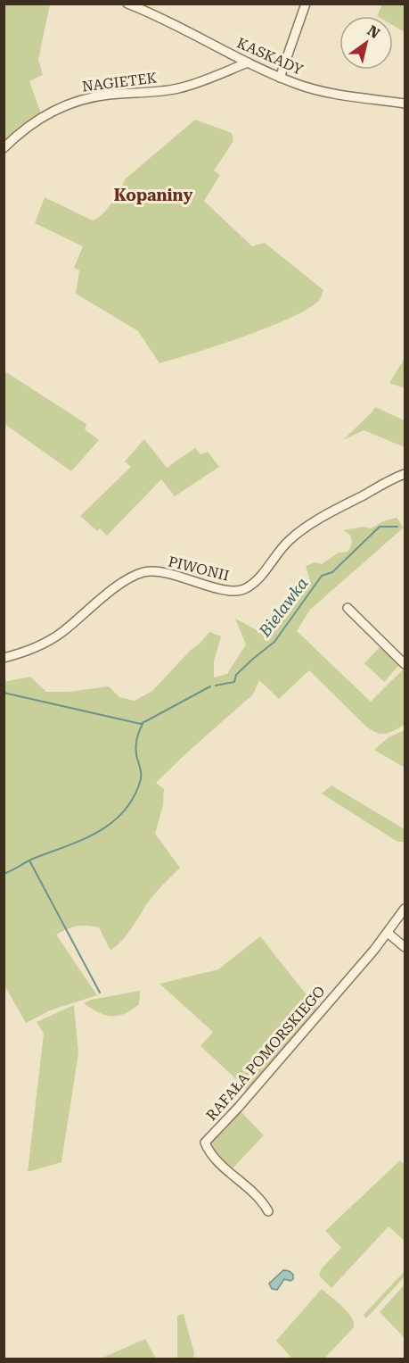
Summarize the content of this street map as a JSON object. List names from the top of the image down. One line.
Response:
{"streets":{"street":["KASKADY","NAGIETEK","PIWONII","RAFAŁA POMORSKIEGO"]},"crossings":[["KASKADY","NAGIETEK"]],"districts":["Kopaniny"],"water":["Bielawka"],"north":"top right"}
